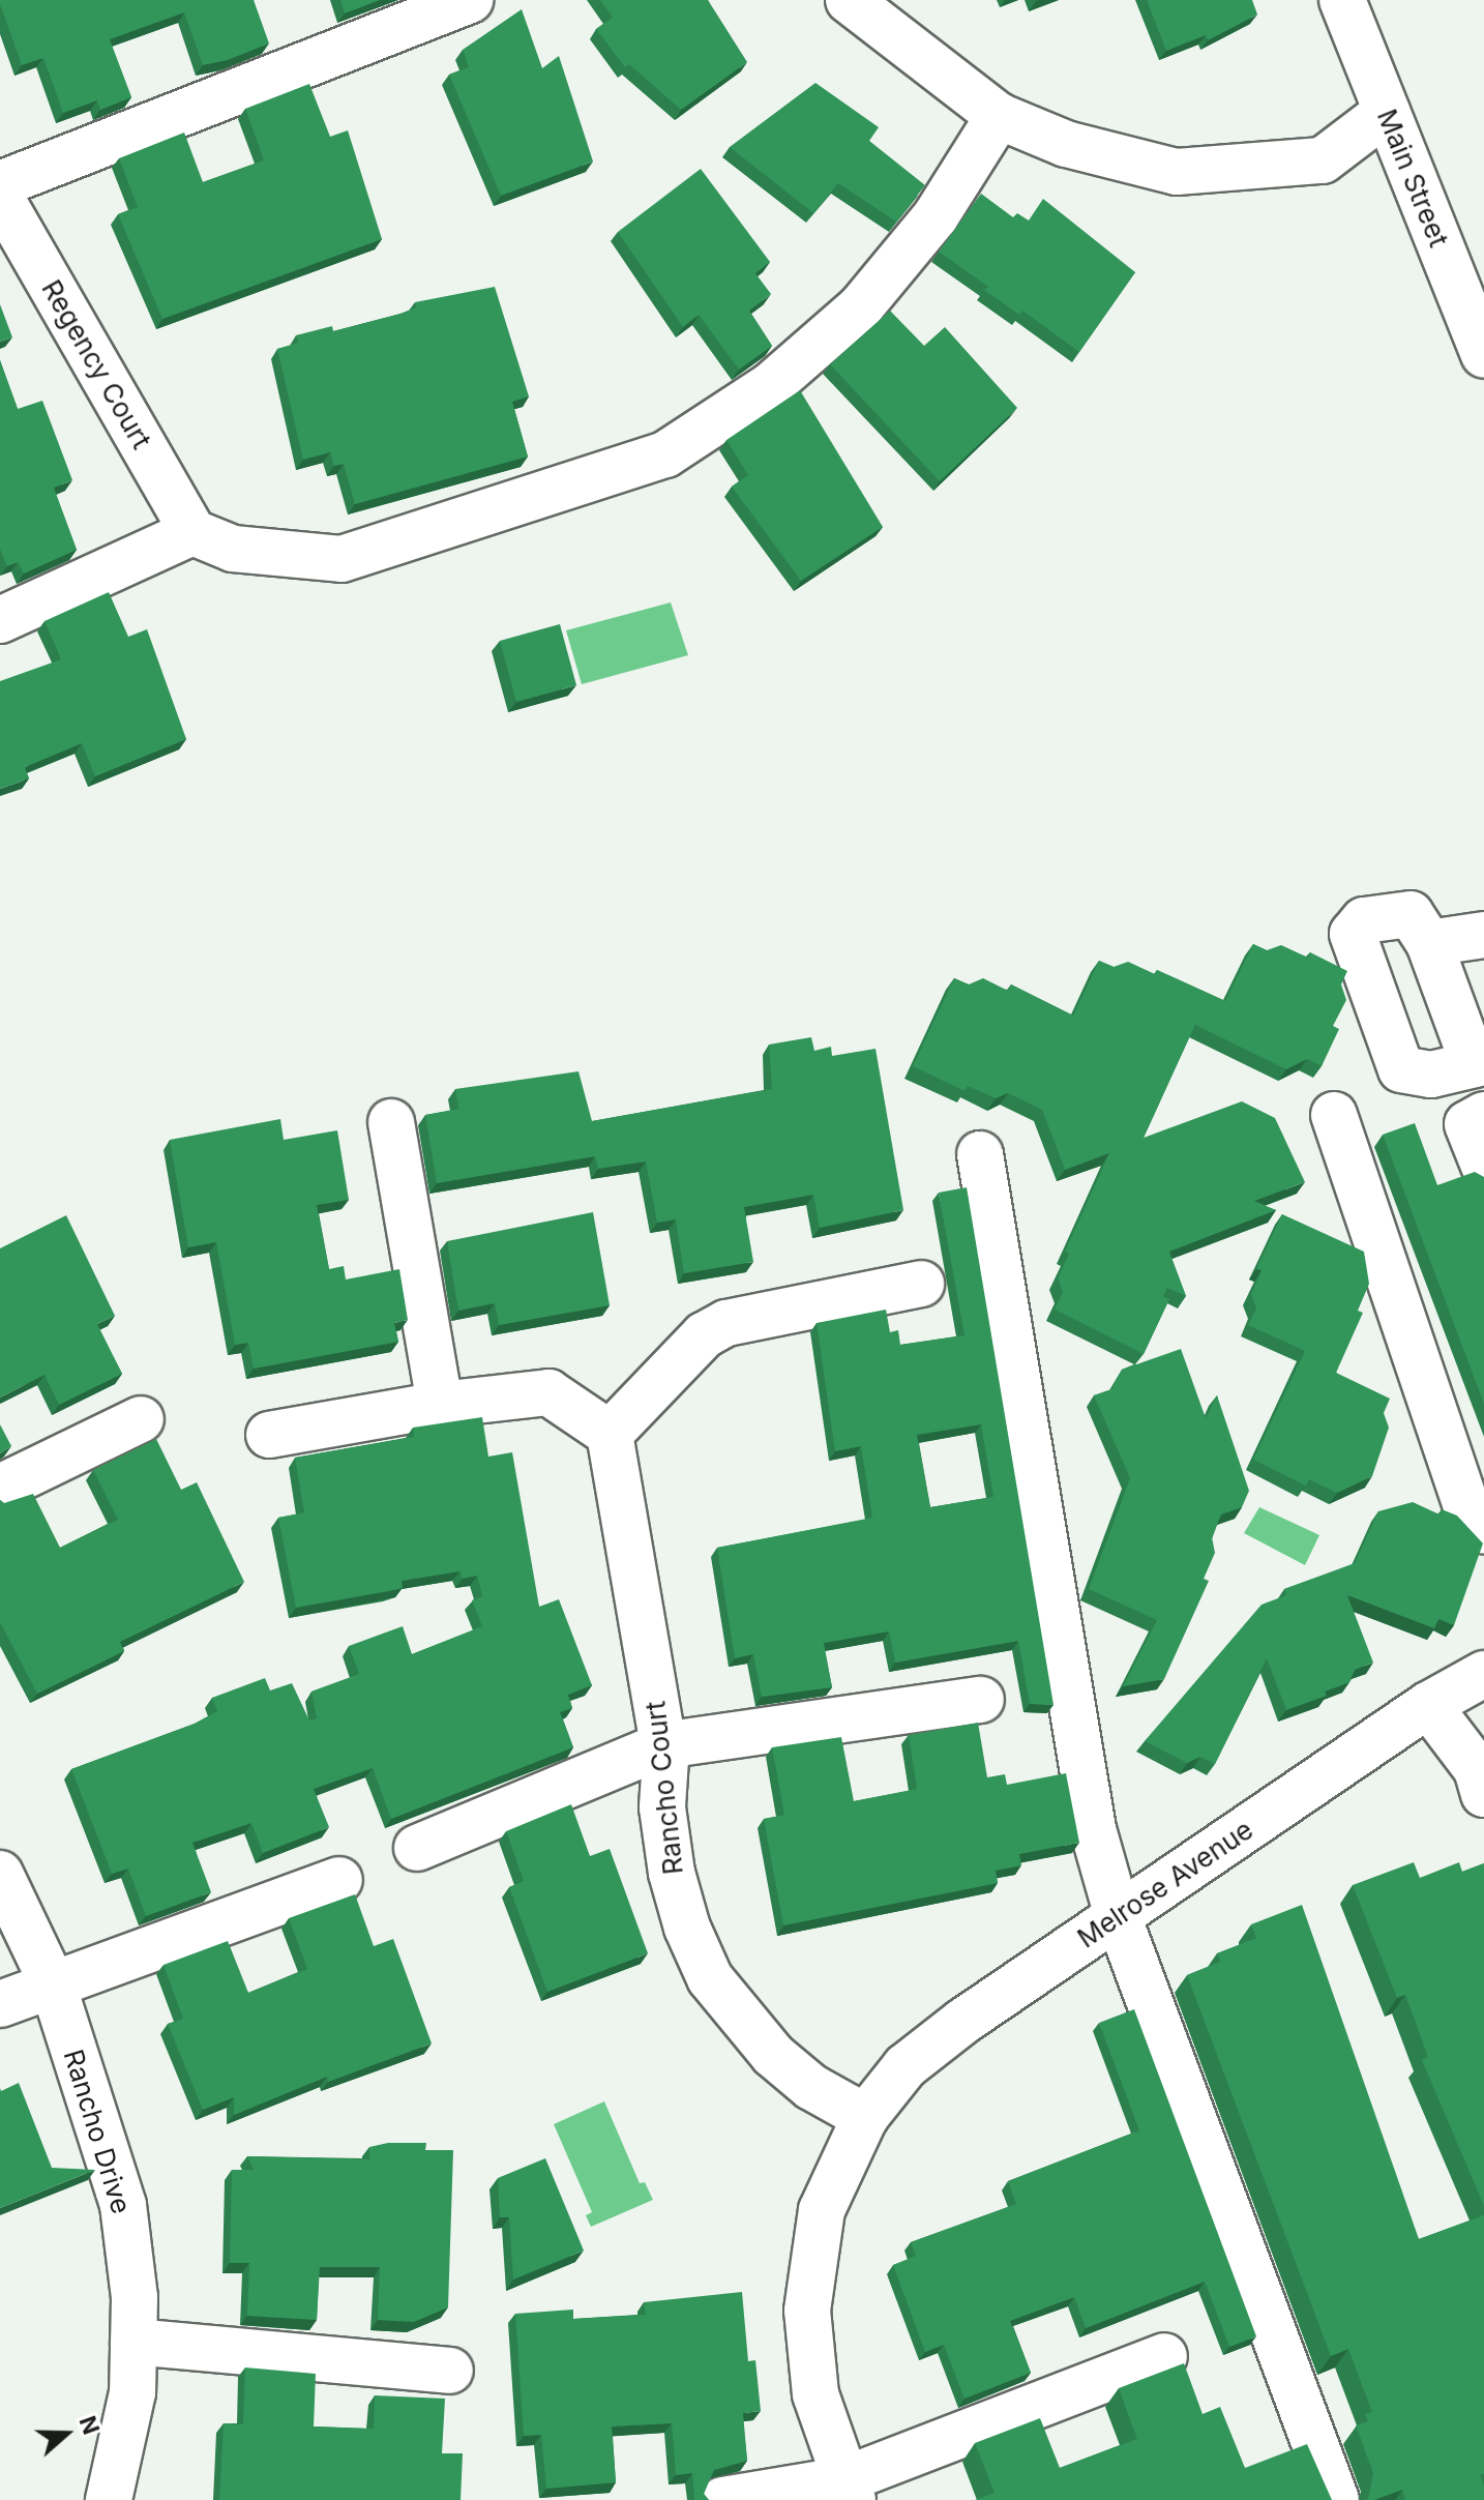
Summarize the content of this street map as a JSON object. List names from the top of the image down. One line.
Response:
{"streets":{"street":["Main Street","Regency Court","Rancho Court","Melrose Avenue","Rancho Drive"]},"crossings":[["Rancho Court","Melrose Avenue"]],"north":"right"}
